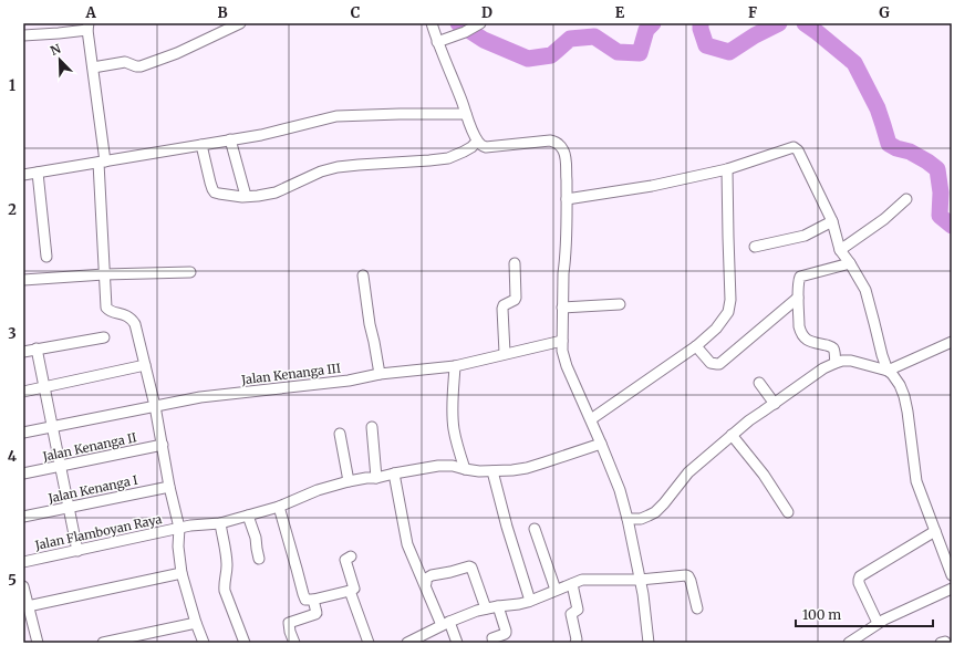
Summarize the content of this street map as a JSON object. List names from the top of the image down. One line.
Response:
{"streets":{"street":["Jalan Kenanga III","Jalan Kenanga II","Jalan Kenanga I","Jalan Flamboyan Raya"]},"scale_bar":"100 m","north":"top left","grid":{"columns":["A","B","C","D","E","F","G"],"rows":["1","2","3","4","5"]}}
